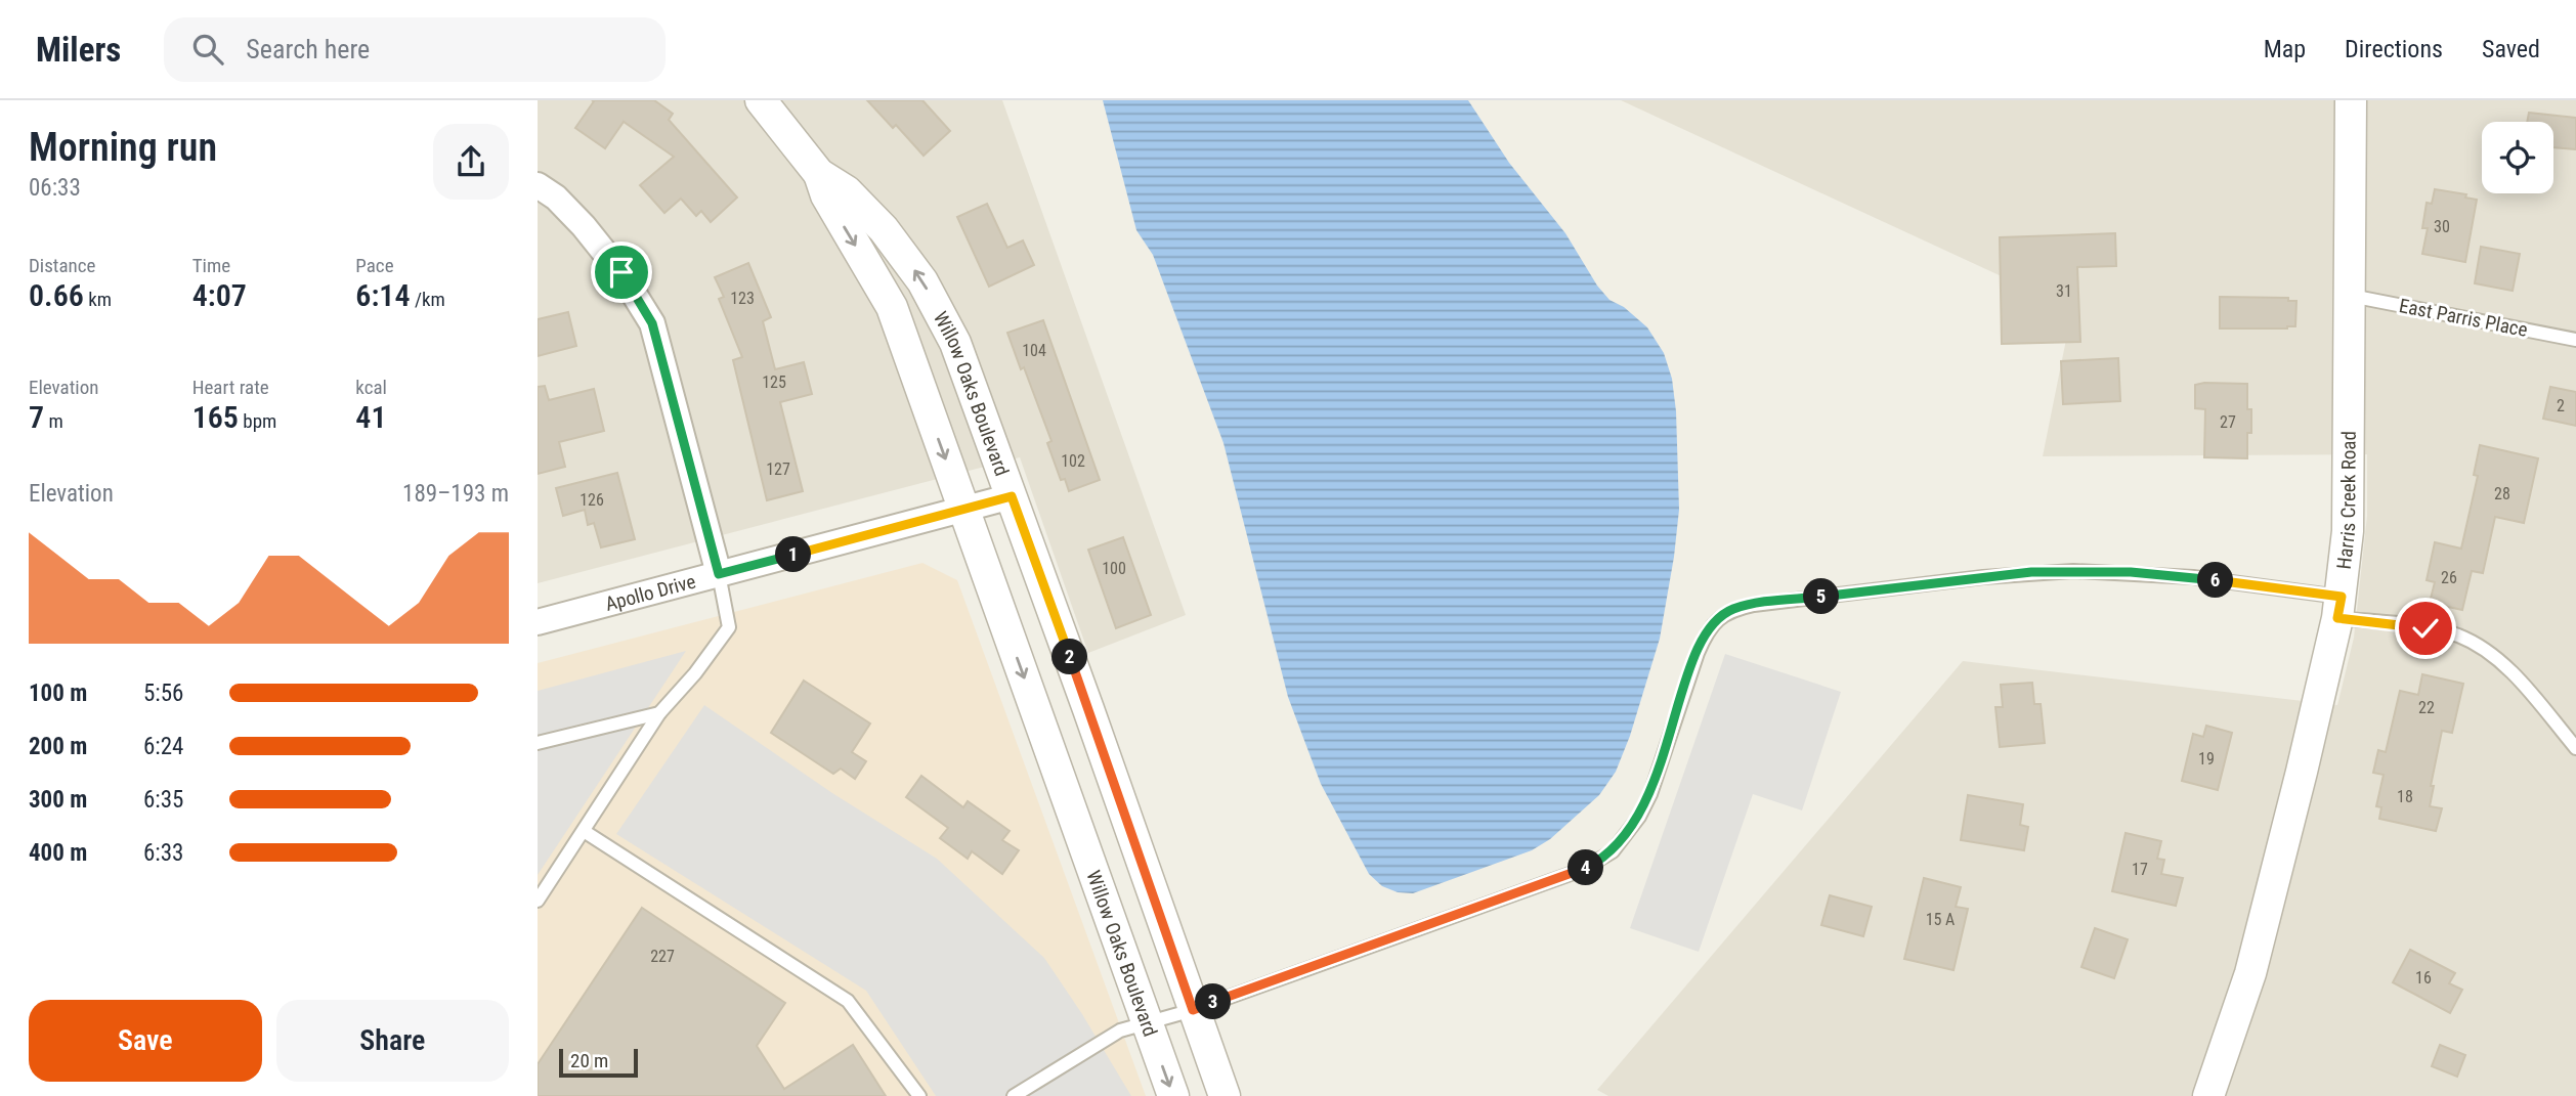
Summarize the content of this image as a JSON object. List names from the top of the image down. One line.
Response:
{"streets":{"street":["Willow Oaks Boulevard","Harris Creek Road","Apollo Drive"],"lane":["East Parris Place"]},"crossings":[["East Parris Place","Harris Creek Road"],["Willow Oaks Boulevard","Apollo Drive"]],"house_numbers":["30","31","123","104","125","2","27","102","127","28","126","100","26","22","19","18","17","15 A","227","16"],"scale_bar":"20 m","page":{"header":"Milers","search":"Search here","nav":["Map","Directions","Saved"],"heading":["Morning run","06:33"],"stats":[["Distance","0.66 km"],["Time","4:07"],["Pace","6:14 /km"],["Elevation","7 m"],["Heart rate","165 bpm"],["kcal","41"]],"chart":["Elevation","189–193 m"],"pins":["1","6","5","2","4","3"],"list":[{"name":"100 m","note":"5:56"},{"name":"200 m","note":"6:24"},{"name":"300 m","note":"6:35"},{"name":"400 m","note":"6:33"}],"buttons":["Save","Share"],"scale":"20 m"}}
